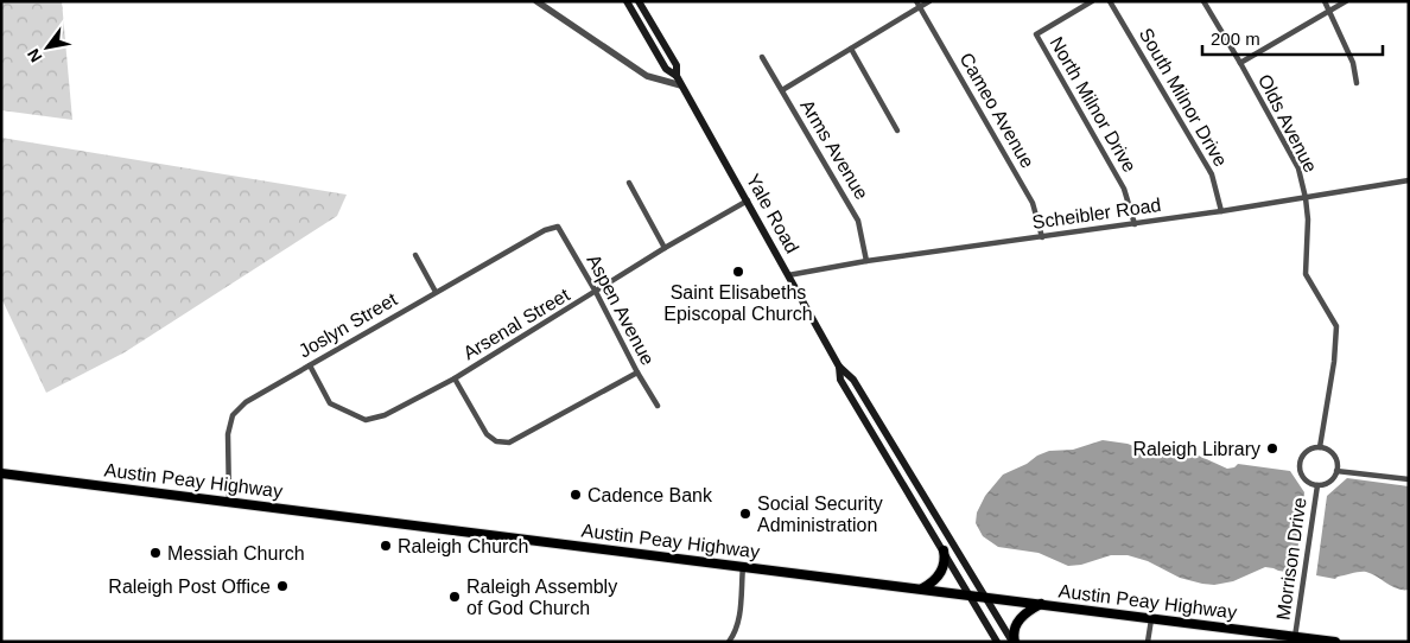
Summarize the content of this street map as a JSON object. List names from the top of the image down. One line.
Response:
{"streets":{"main road":["Yale Road","Austin Peay Highway"],"street":["South Milnor Drive","North Milnor Drive","Cameo Avenue","Olds Avenue","Arms Avenue","Scheibler Road","Aspen Avenue","Arsenal Street","Joslyn Street","Morrison Drive"]},"crossings":[["South Milnor Drive","Scheibler Road"],["North Milnor Drive","Scheibler Road"],["Cameo Avenue","Scheibler Road"],["Olds Avenue","Scheibler Road"],["Arms Avenue","Scheibler Road"],["Yale Road","Scheibler Road"],["Yale Road","Arsenal Street"],["Yale Road","Austin Peay Highway"],["Aspen Avenue","Arsenal Street"],["Aspen Avenue","Joslyn Street"],["Arsenal Street","Joslyn Street"],["Joslyn Street","Austin Peay Highway"],["Austin Peay Highway","Morrison Drive"]],"places":["Saint Elisabeths Episcopal Church","Raleigh Library","Cadence Bank","Social Security Administration","Raleigh Church","Messiah Church","Raleigh Post Office","Raleigh Assembly of God Church"],"scale_bar":"200 m","north":"bottom left"}
